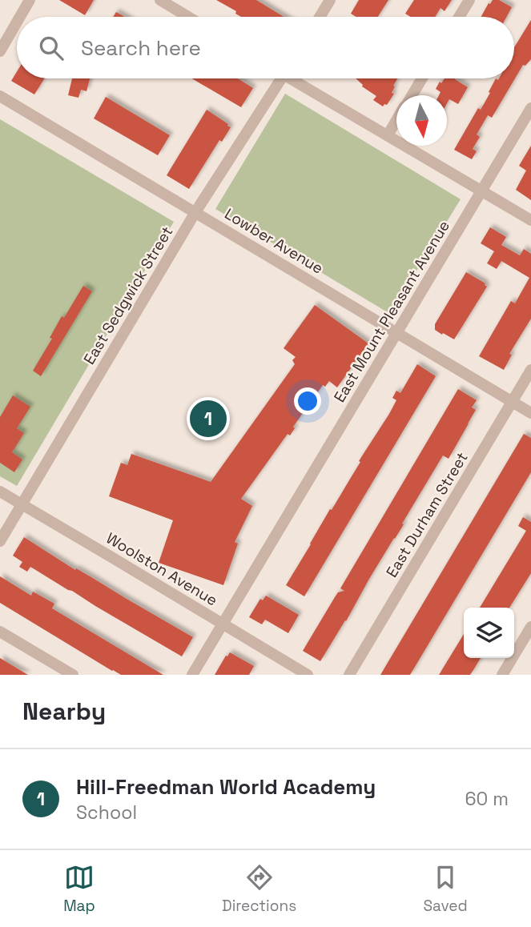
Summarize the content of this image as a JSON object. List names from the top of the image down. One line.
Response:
{"streets":{"street":["Lowber Avenue","East Sedgwick Street","East Mount Pleasant Avenue","East Durham Street","Woolston Avenue"]},"crossings":[["Lowber Avenue","East Sedgwick Street"],["Lowber Avenue","East Mount Pleasant Avenue"],["Lowber Avenue","East Durham Street"],["East Sedgwick Street","Woolston Avenue"],["East Mount Pleasant Avenue","Woolston Avenue"]],"north":"bottom","page":{"search":"Search here","pins":"1","heading":"Nearby","list":[{"mark":"1","name":"Hill-Freedman World Academy","note":"School","value":"60 m"}],"nav":["Map","Directions","Saved"]}}
